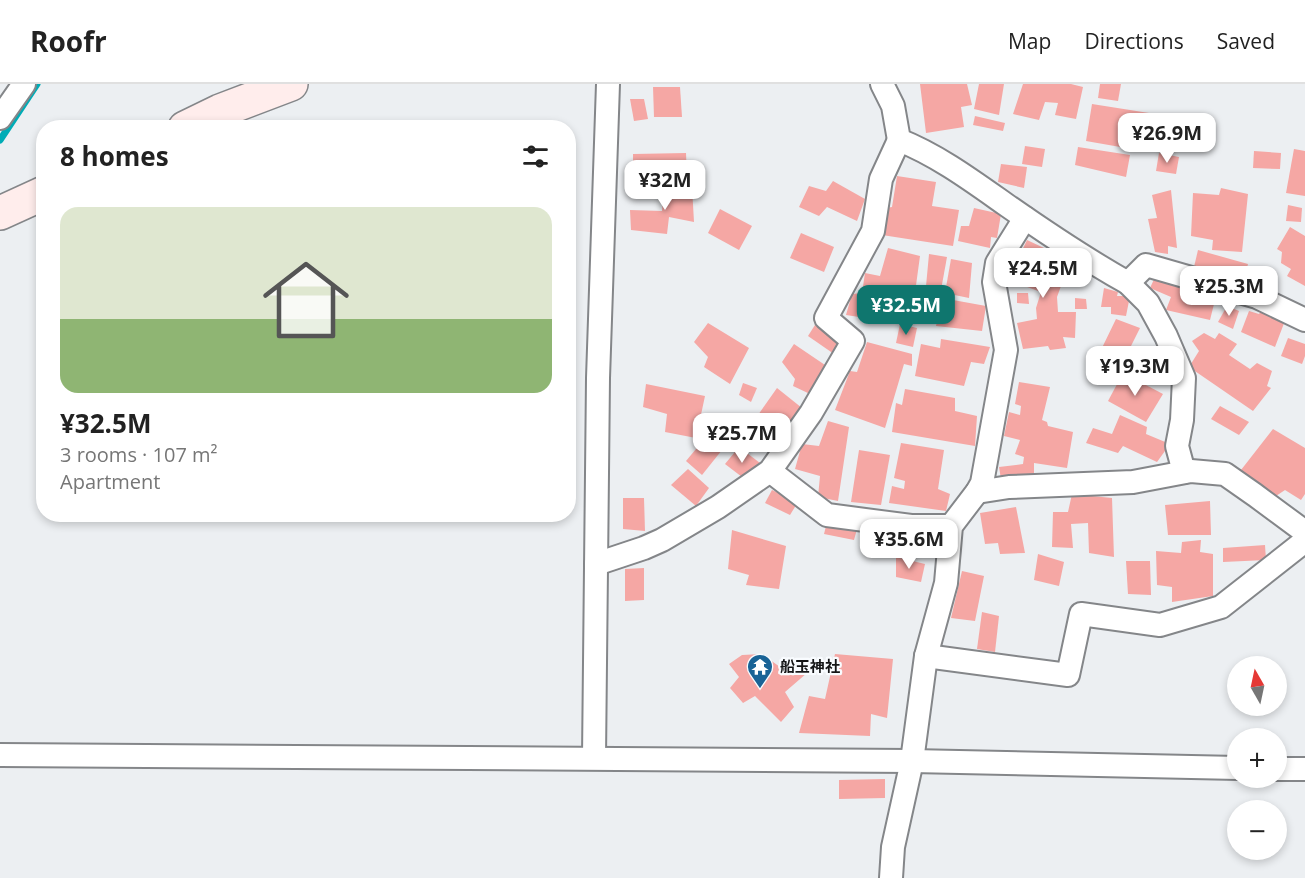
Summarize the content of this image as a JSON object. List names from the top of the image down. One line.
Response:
{"places":{"temple":["船玉神社"]},"north":"top","page":{"header":"Roofr","nav":["Map","Directions","Saved"],"price":["¥26.9M","¥32M","¥24.5M","¥25.3M","¥32.5M","¥19.3M","¥25.7M","¥35.6M"],"heading":"8 homes","list":[{"name":"¥32.5M","note":"3 rooms · 107 m² · Apartment"}],"map_buttons":["+","−"]}}
